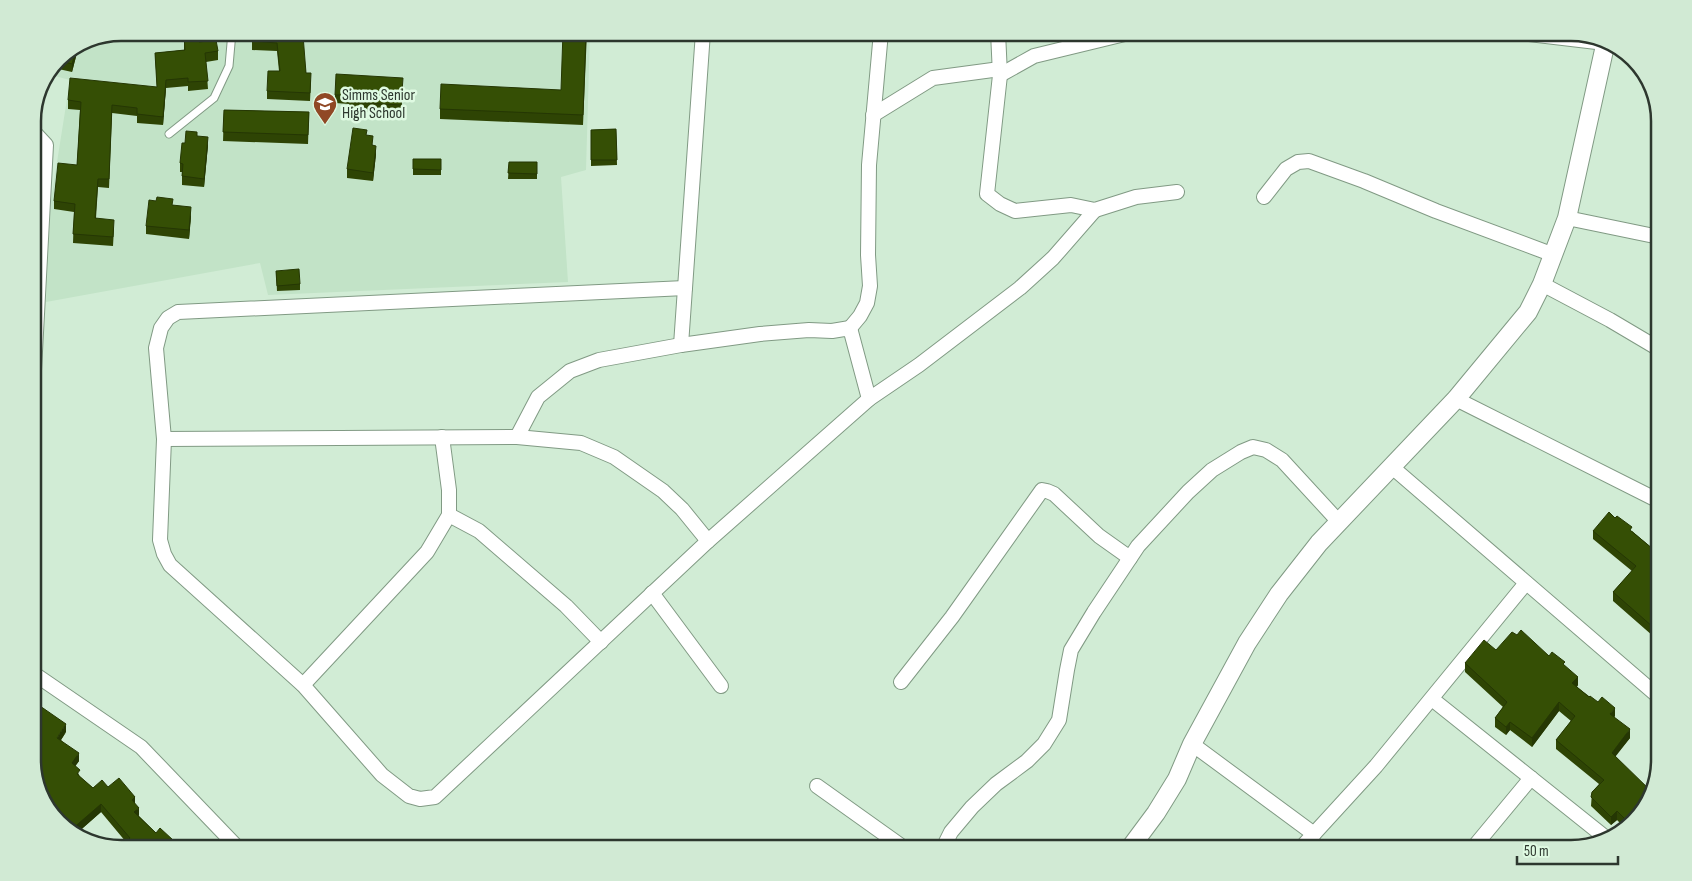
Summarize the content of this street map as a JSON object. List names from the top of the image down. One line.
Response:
{"places":{"school or university":["Simms Senior High School"]},"scale_bar":"50 m"}
